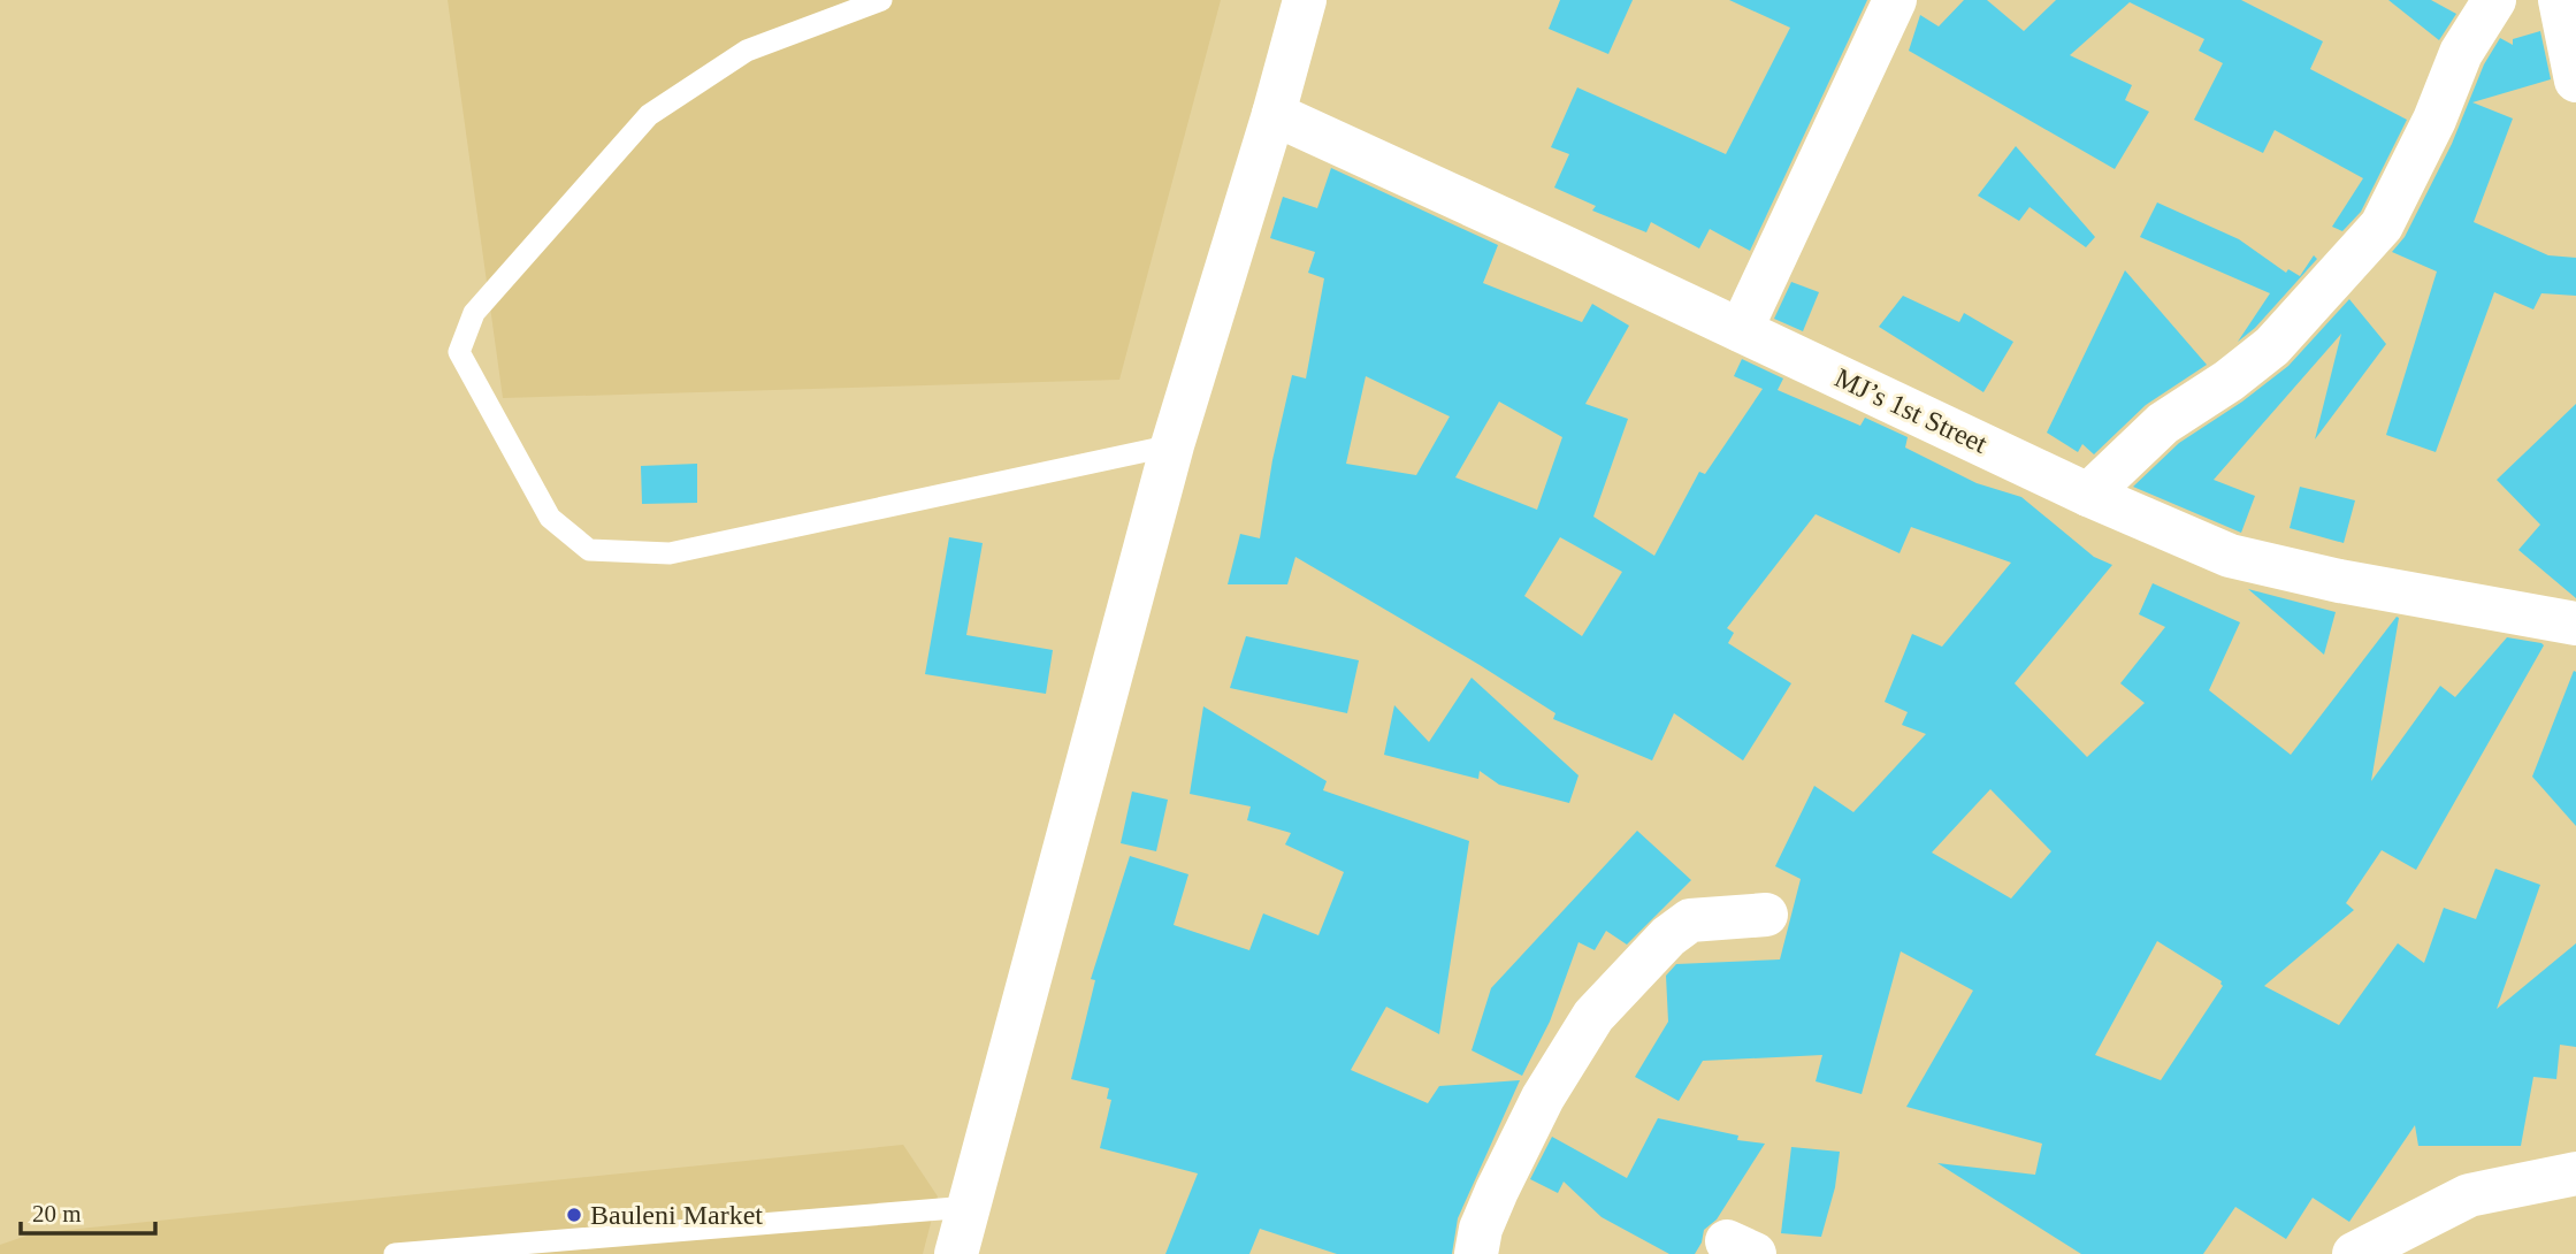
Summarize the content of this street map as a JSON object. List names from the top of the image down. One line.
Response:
{"streets":{"street":["MJ’s 1st Street"]},"places":["Bauleni Market"],"scale_bar":"20 m"}
